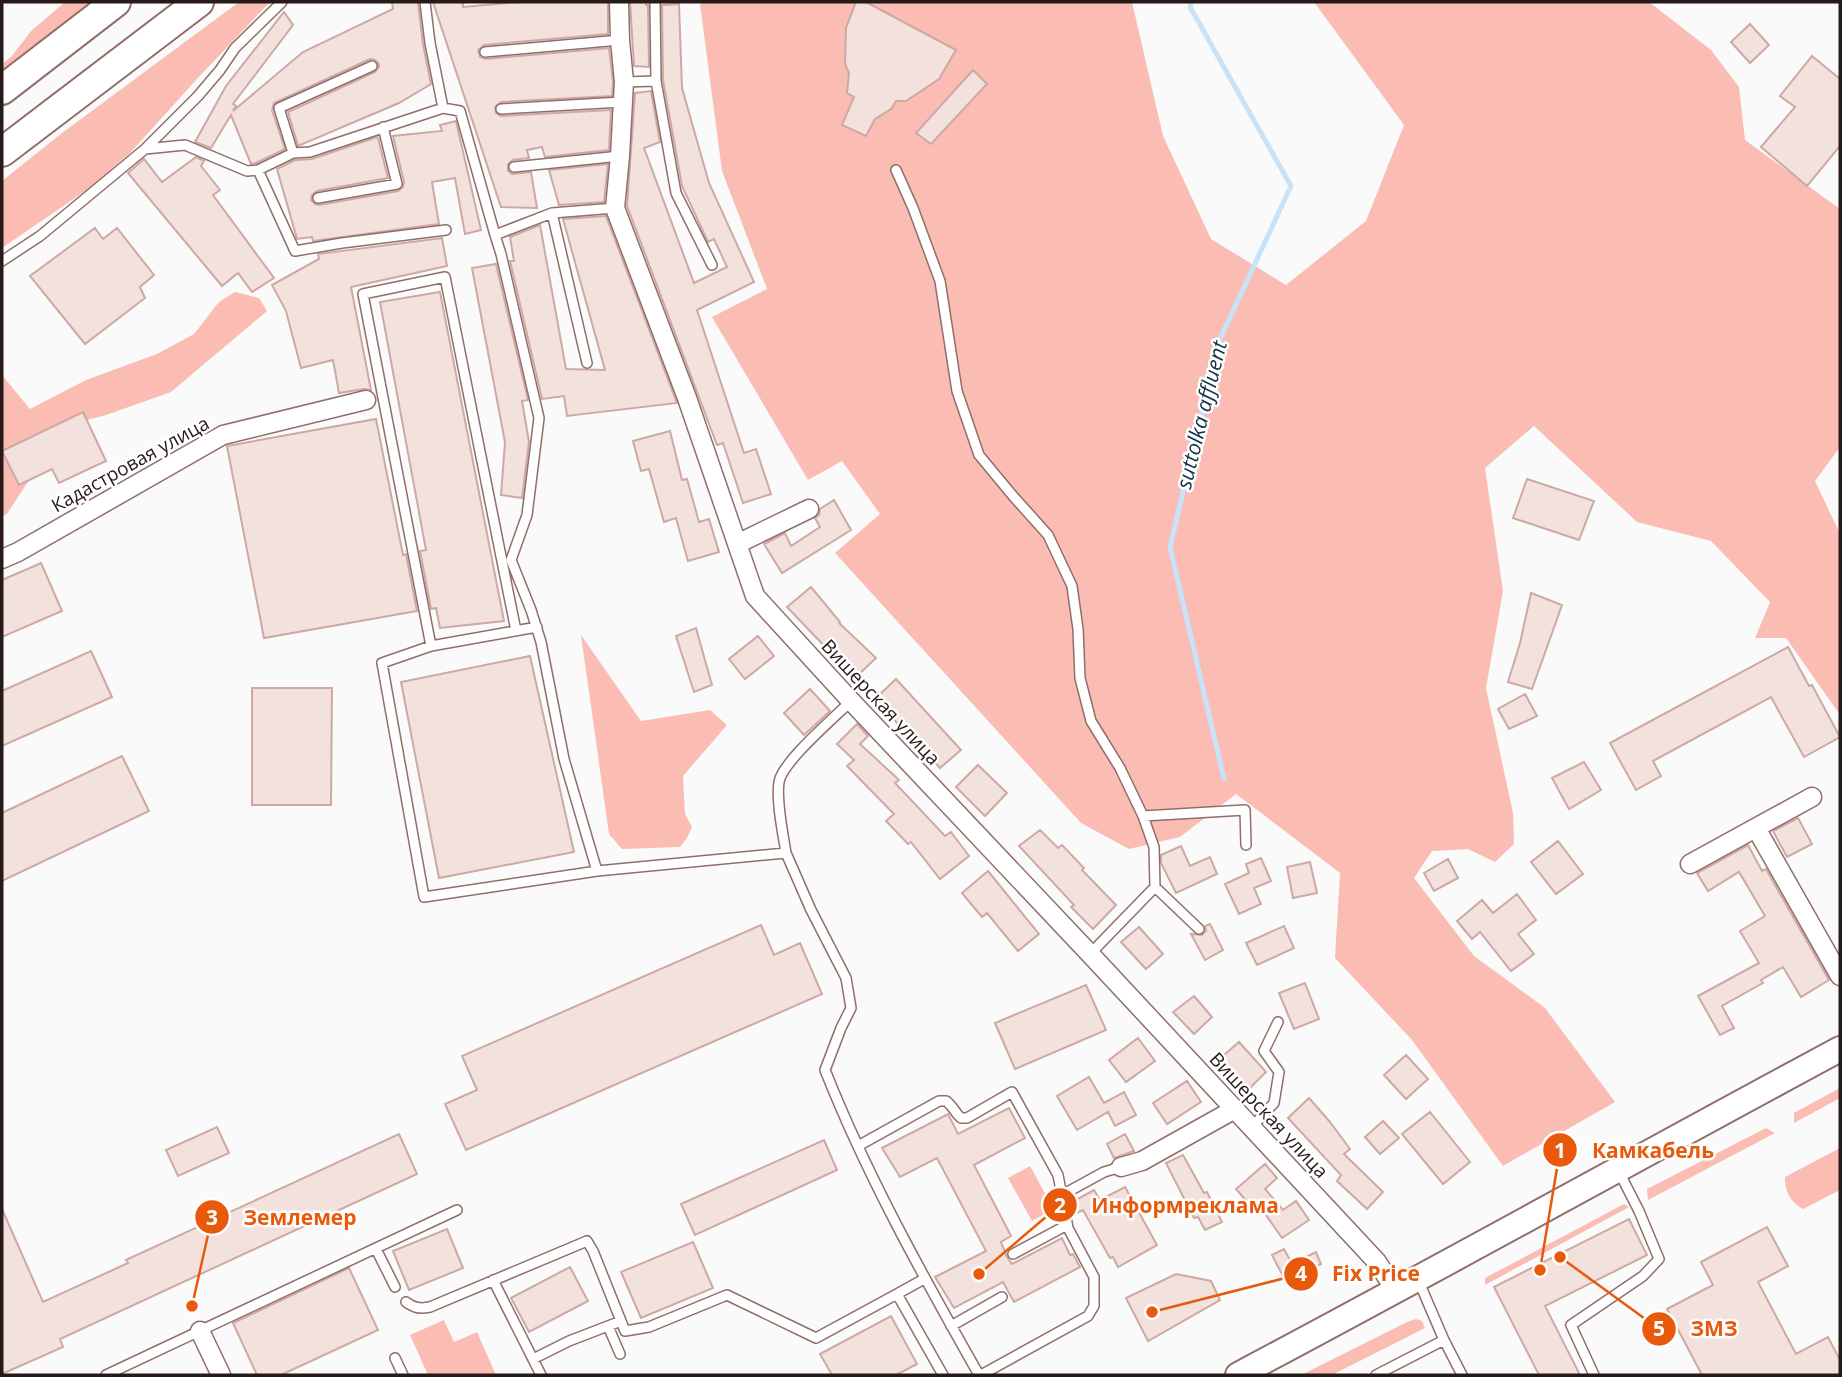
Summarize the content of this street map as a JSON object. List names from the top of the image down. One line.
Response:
{"streets":{"street":["Кадастровая улица","Вишерская улица"]},"water":["suttolka affluent"],"places":["ЗМЗ","Камкабель","Информреклама","Землемер","Fix Price"]}
